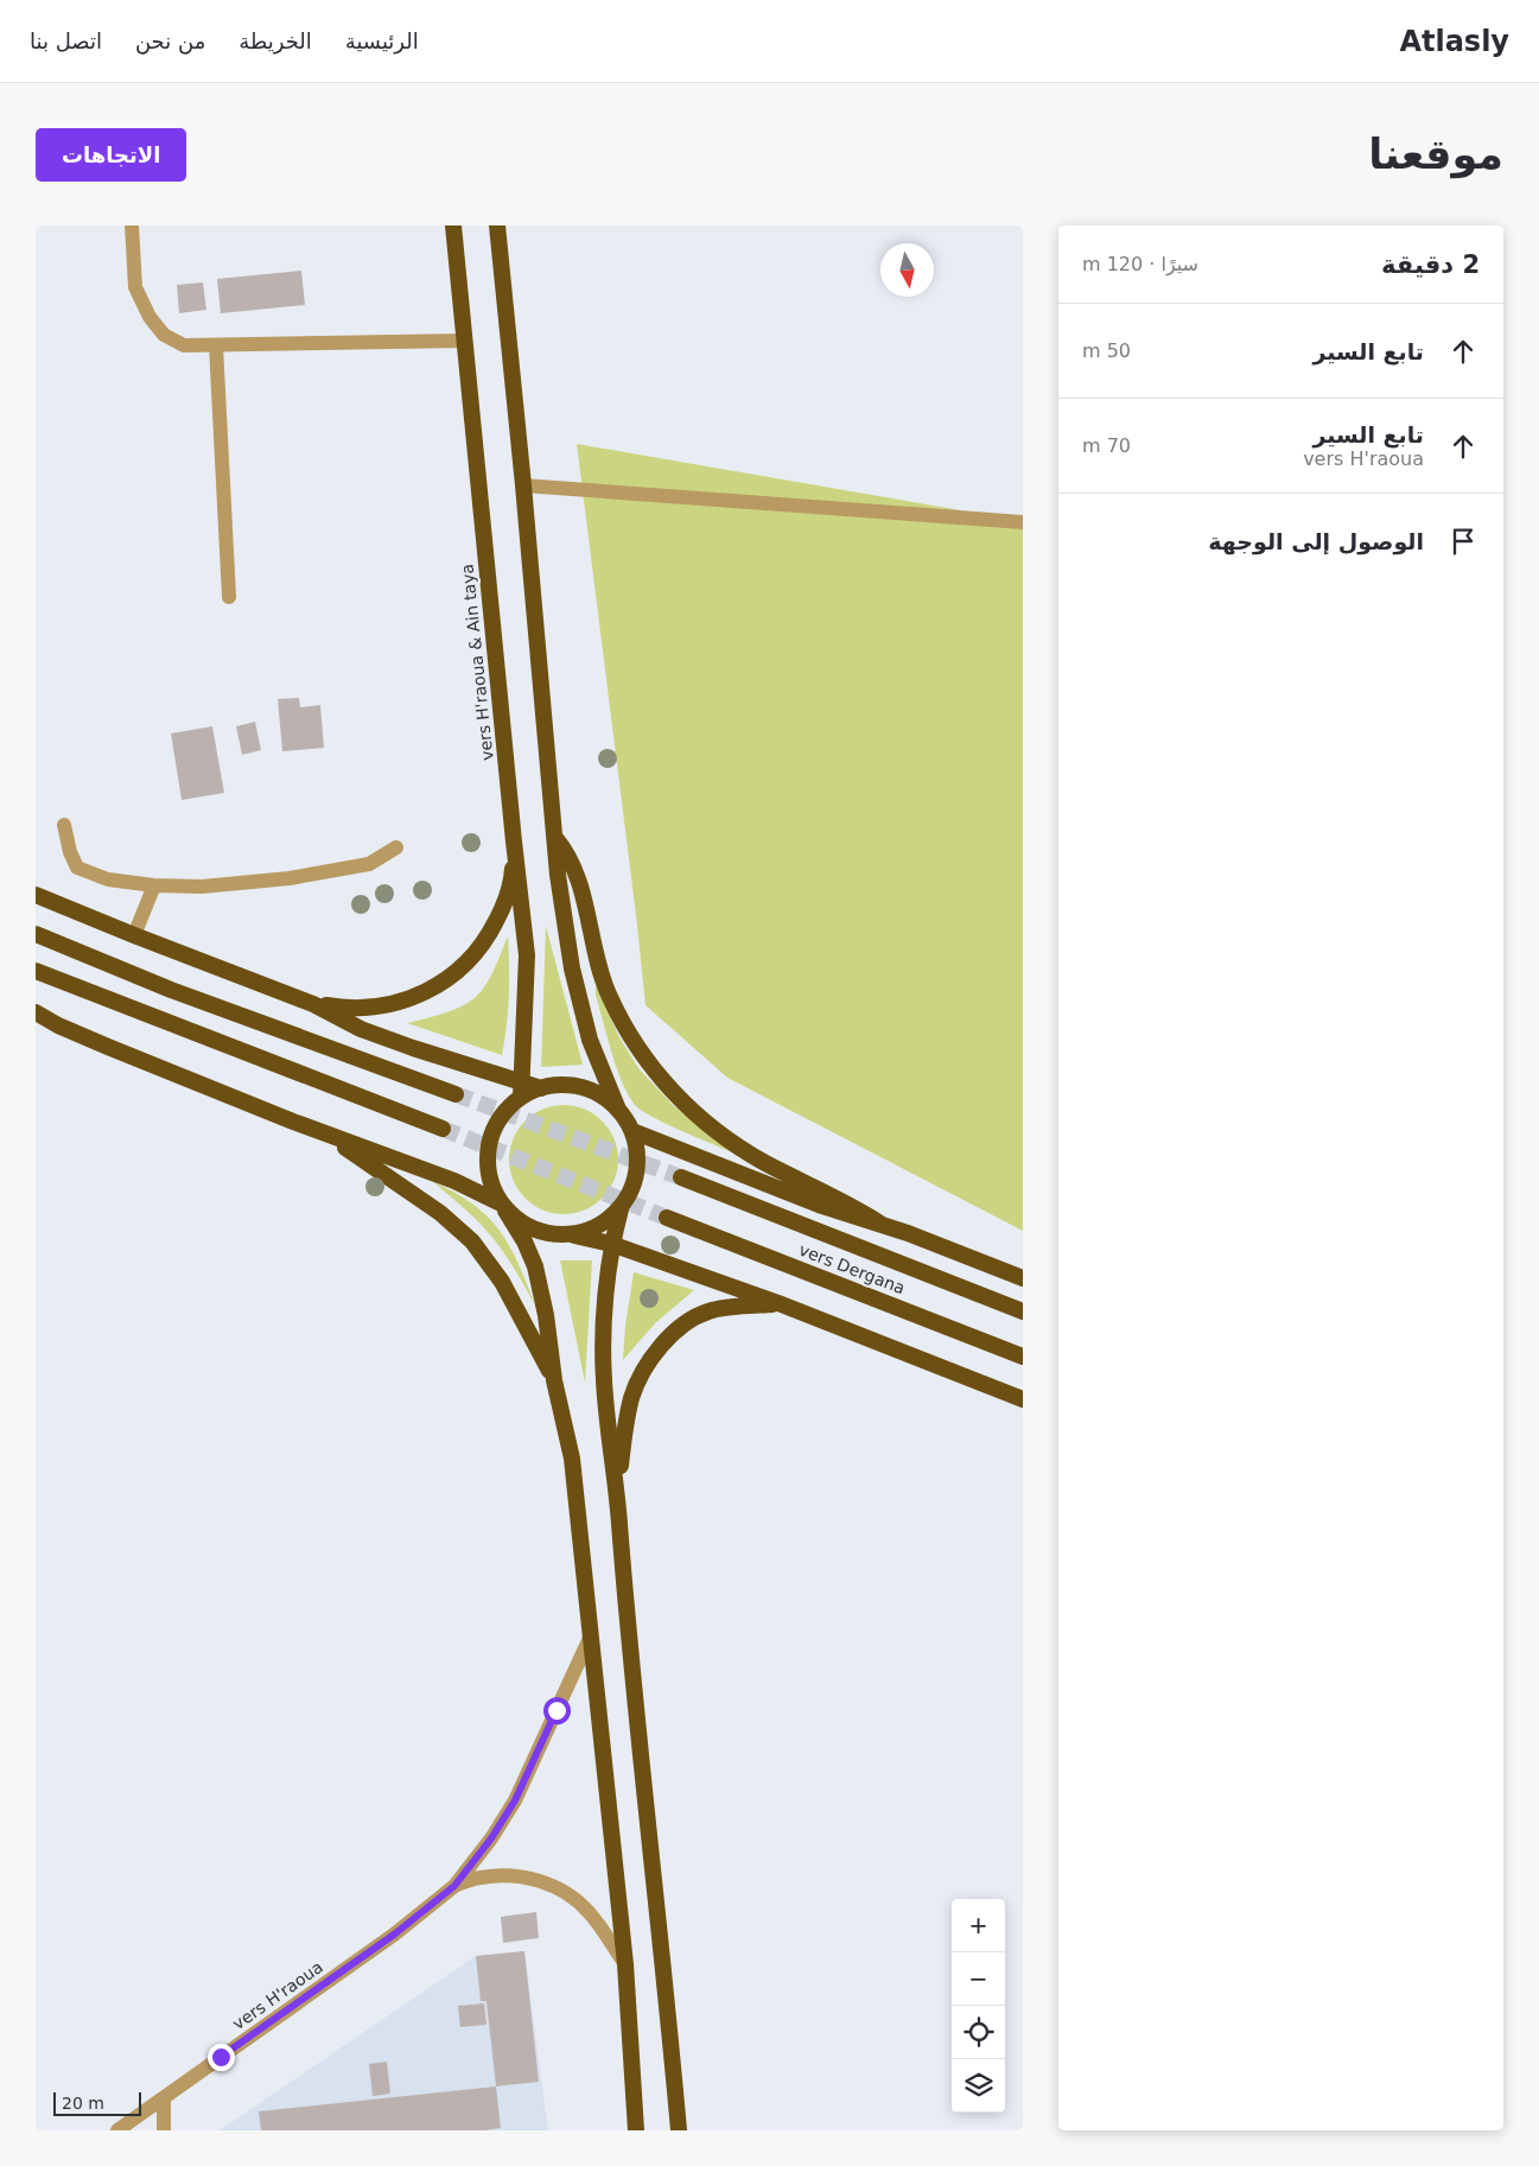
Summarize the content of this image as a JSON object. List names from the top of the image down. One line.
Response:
{"streets":{"highway":["vers H'raoua & Ain taya","vers Dergana"],"street":["vers H'raoua"]},"scale_bar":"20 m","north":"bottom","page":{"header":"Atlasly","nav":["الرئيسية","الخريطة","من نحن","اتصل بنا"],"buttons":"الاتجاهات","title":"موقعنا","heading":["2 دقيقة","سيرًا · 120 m"],"list":[["تابع السير","50 m"],["تابع السير","vers H'raoua","70 m"],"الوصول إلى الوجهة"],"map_buttons":["+","−"],"scale":"20 m"}}
